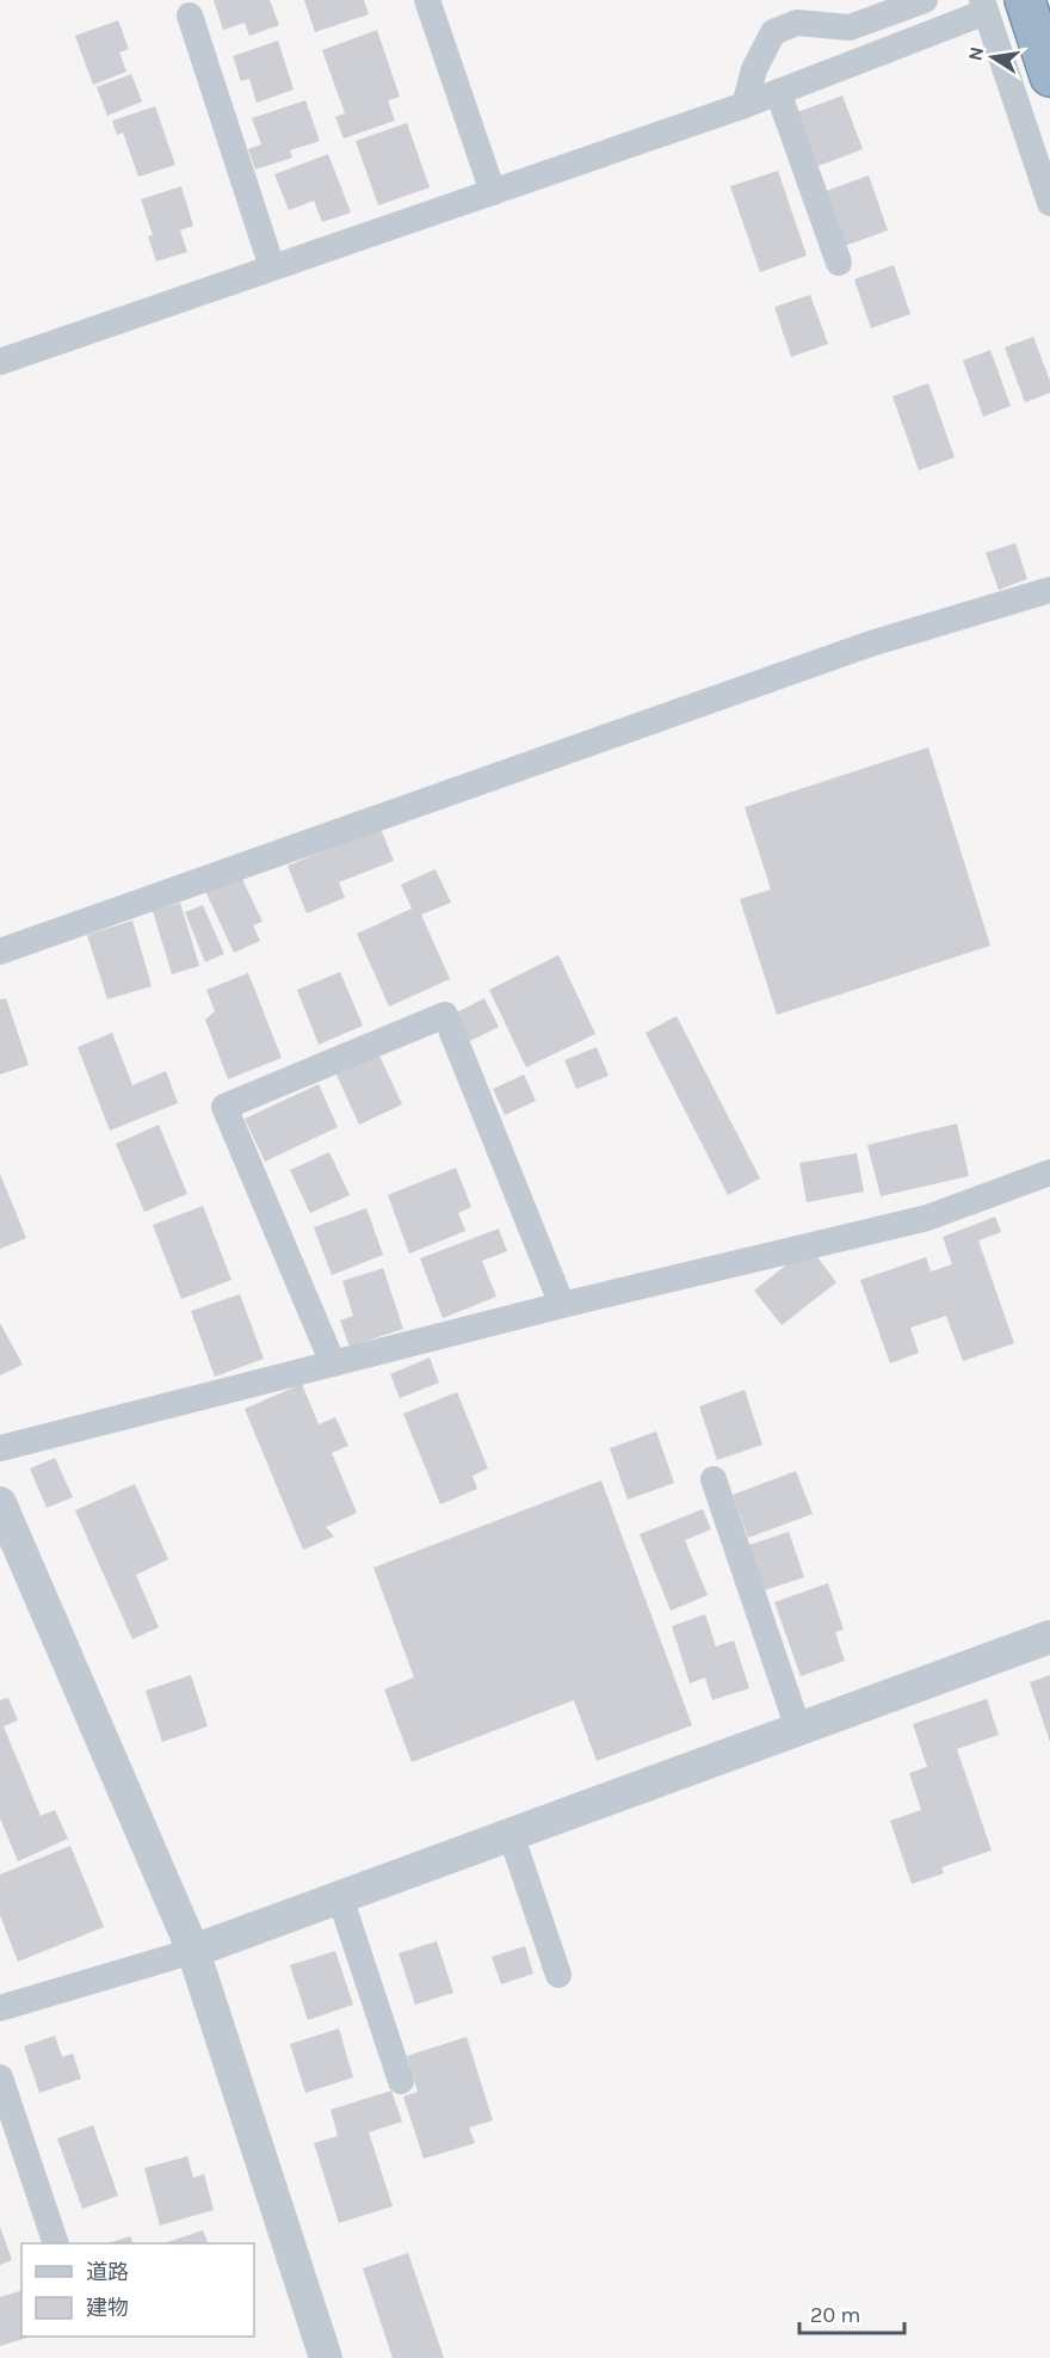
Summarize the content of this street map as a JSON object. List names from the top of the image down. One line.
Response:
{"legend":["道路","建物"],"scale_bar":"20 m","north":"left"}
